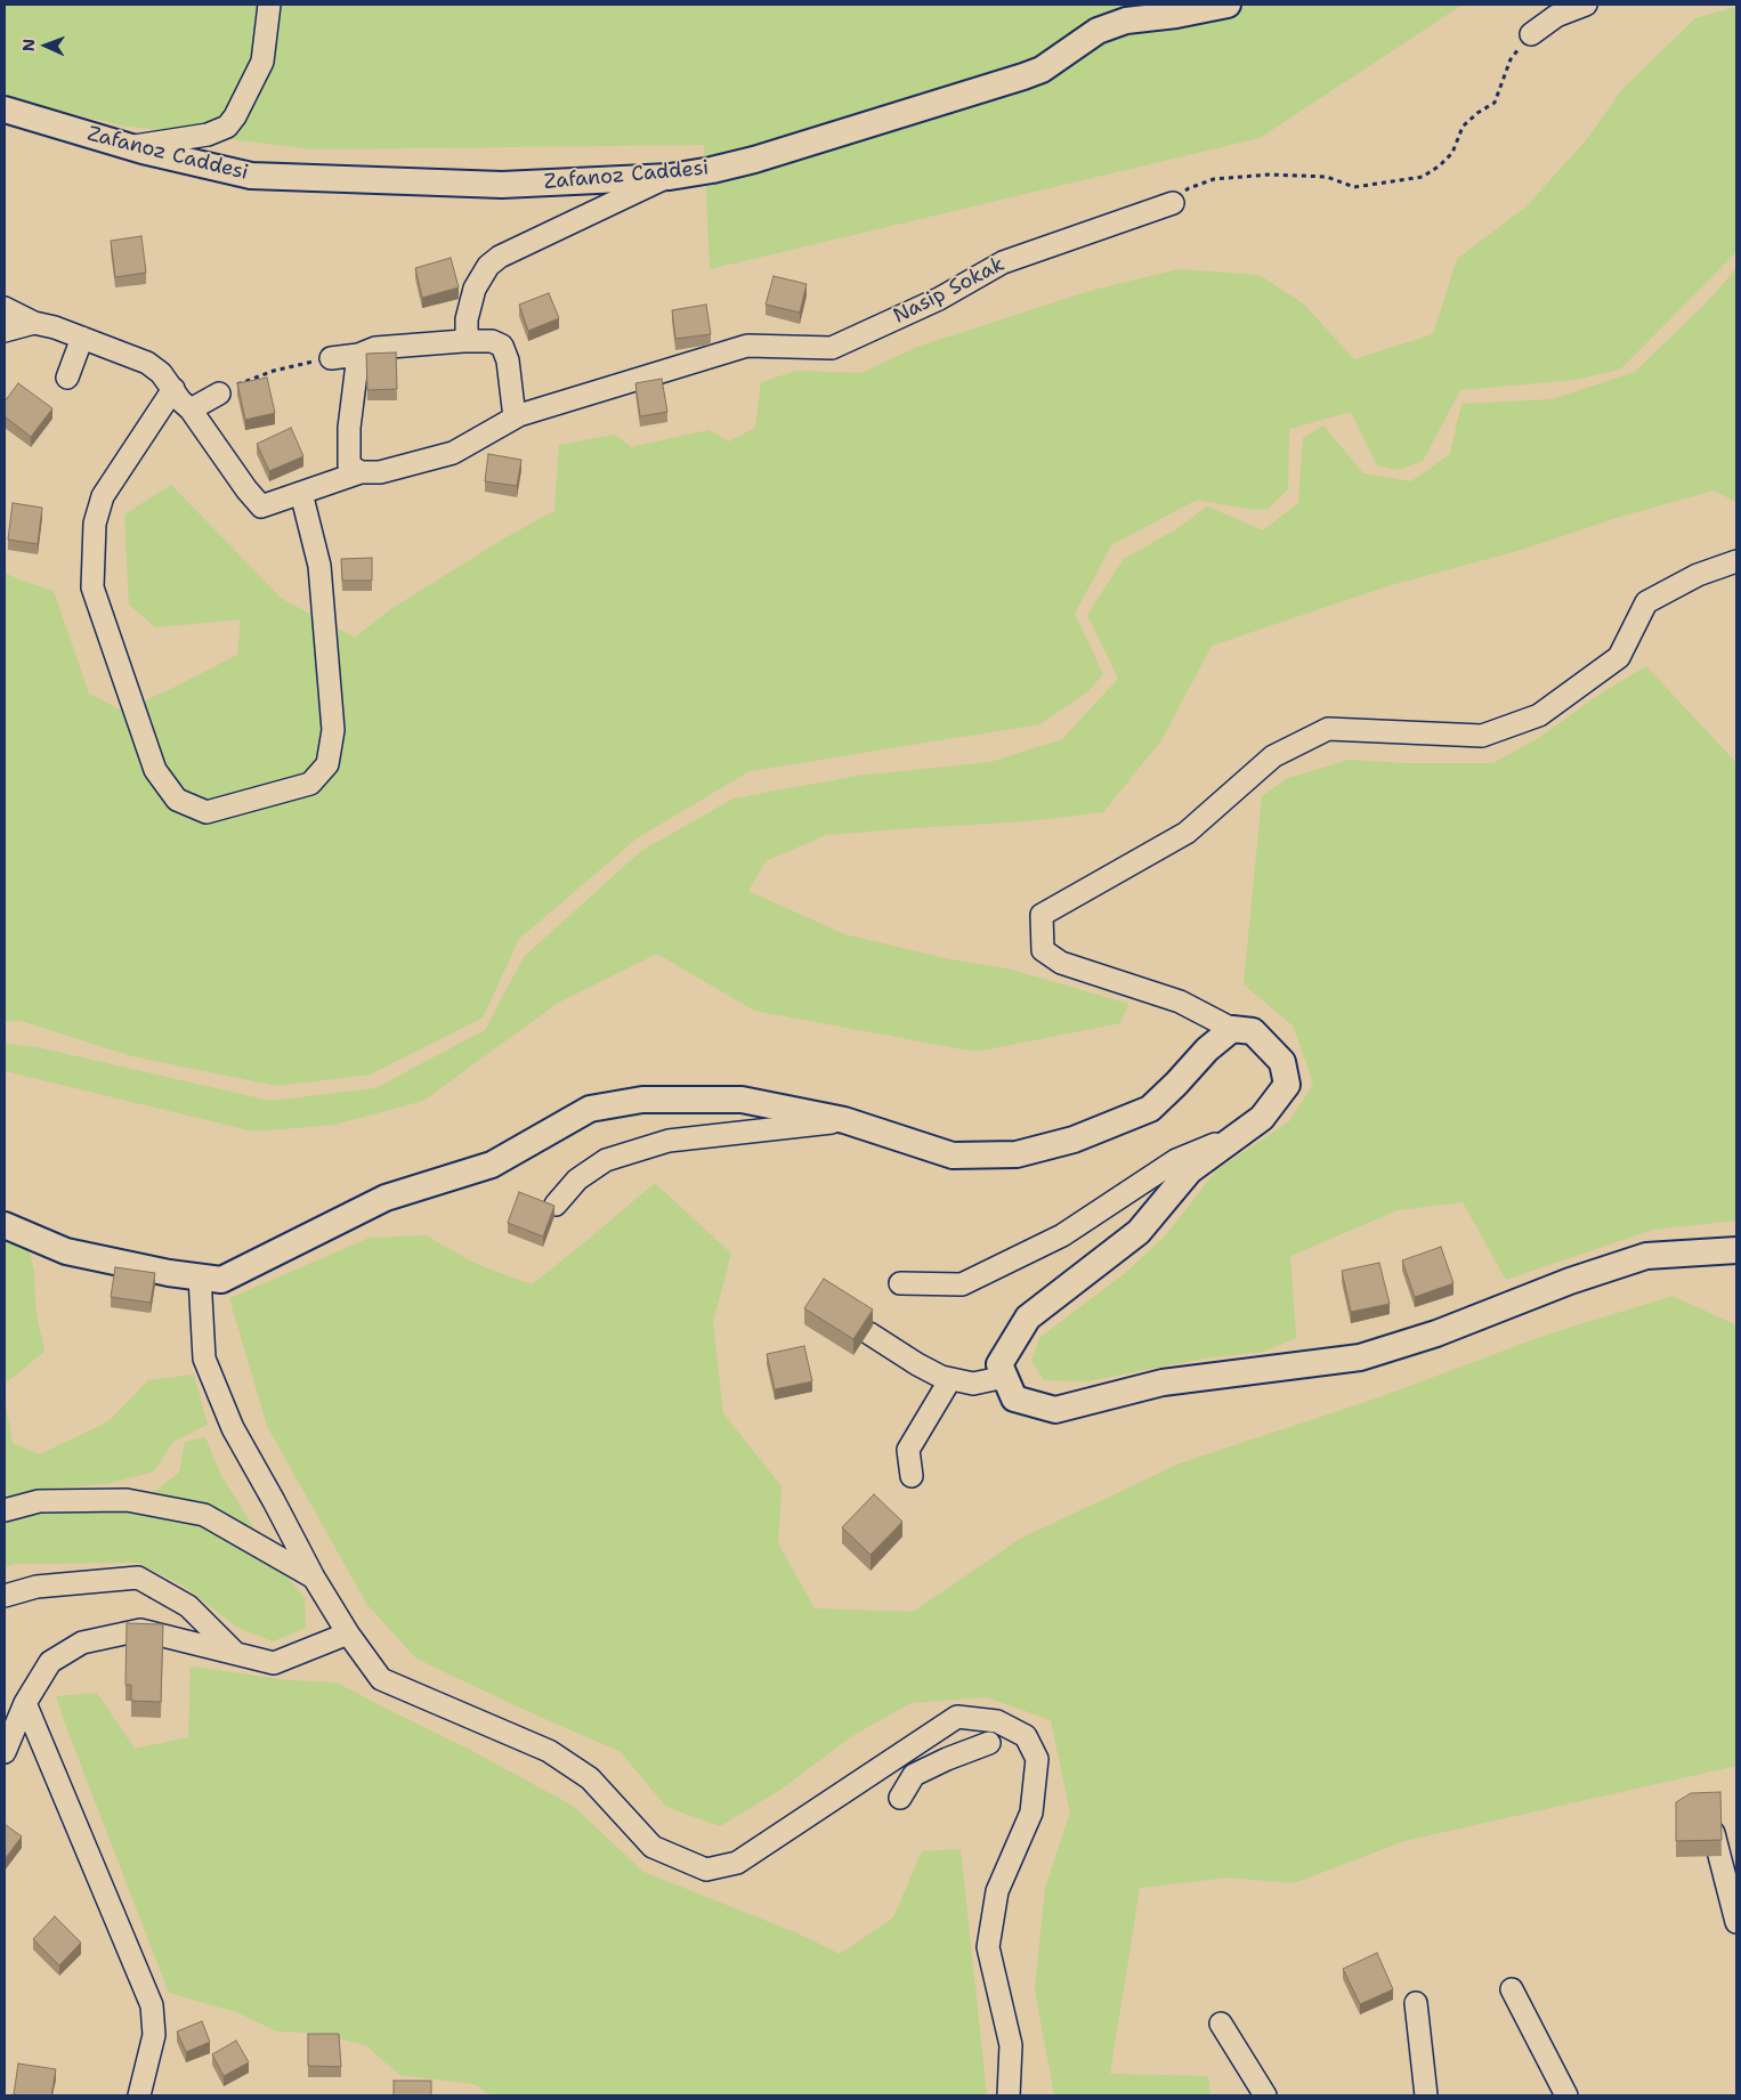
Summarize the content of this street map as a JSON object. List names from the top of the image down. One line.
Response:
{"streets":{"street":["Zafanoz Caddesi","Nasip Sokak"]},"north":"left"}
